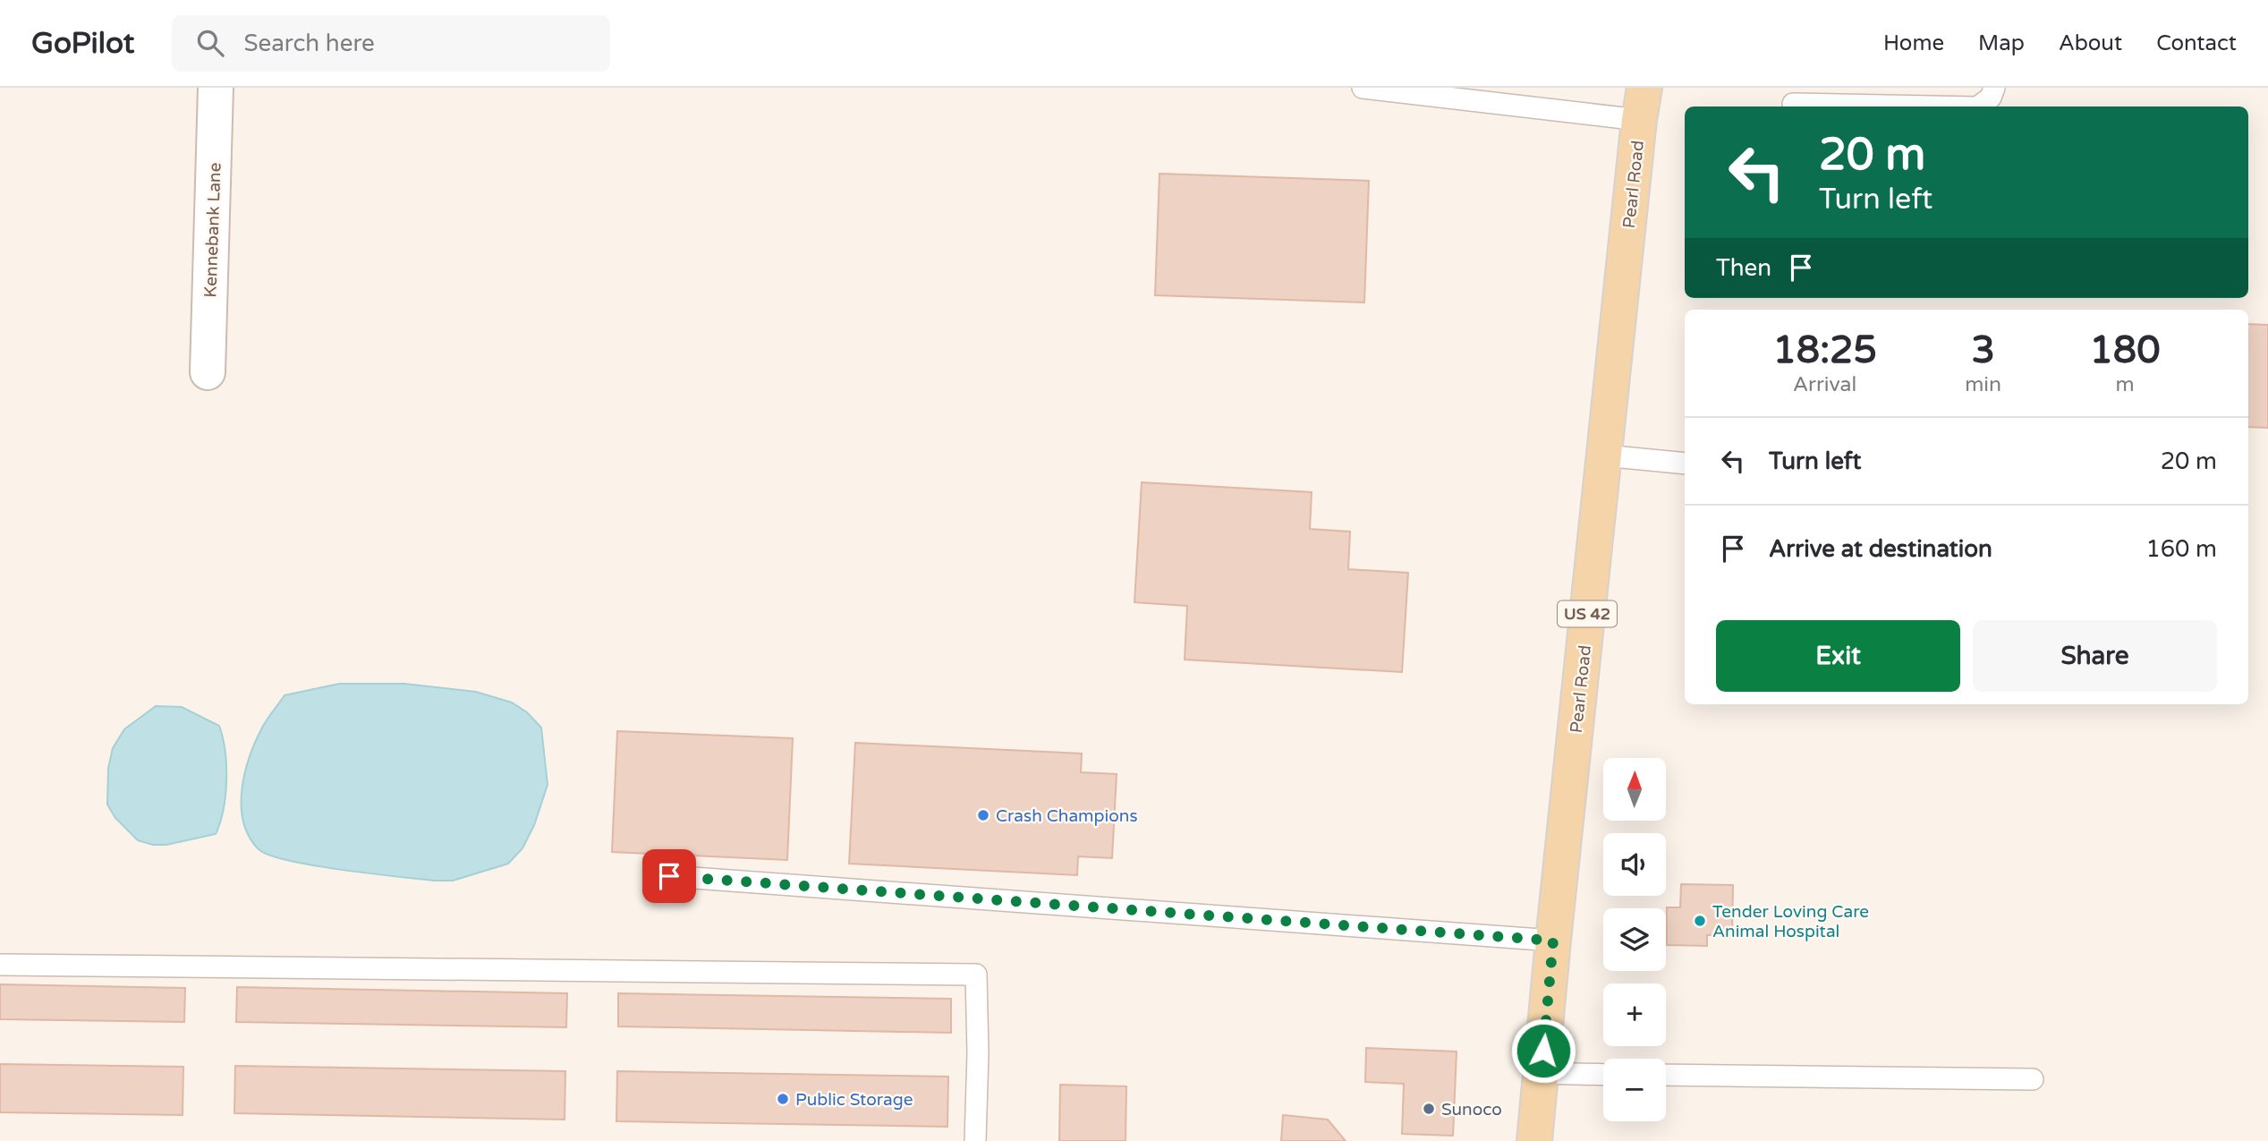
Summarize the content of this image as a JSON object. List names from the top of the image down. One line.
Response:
{"streets":{"main road":["Pearl Road","US 42"],"street":["Kennebank Lane"]},"places":["Crash Champions","Tender Loving Care Animal Hospital","Public Storage","Sunoco"],"north":"top","page":{"header":"GoPilot","search":"Search here","nav":["Home","Map","About","Contact"],"turn":["20 m","Turn left"],"then":"Then","eta":["18:25","Arrival","3","min","180","m"],"list":[{"name":"Turn left","value":"20 m"},{"name":"Arrive at destination","value":"160 m"}],"buttons":["Exit","Share"],"map_buttons":["+","−"]}}
